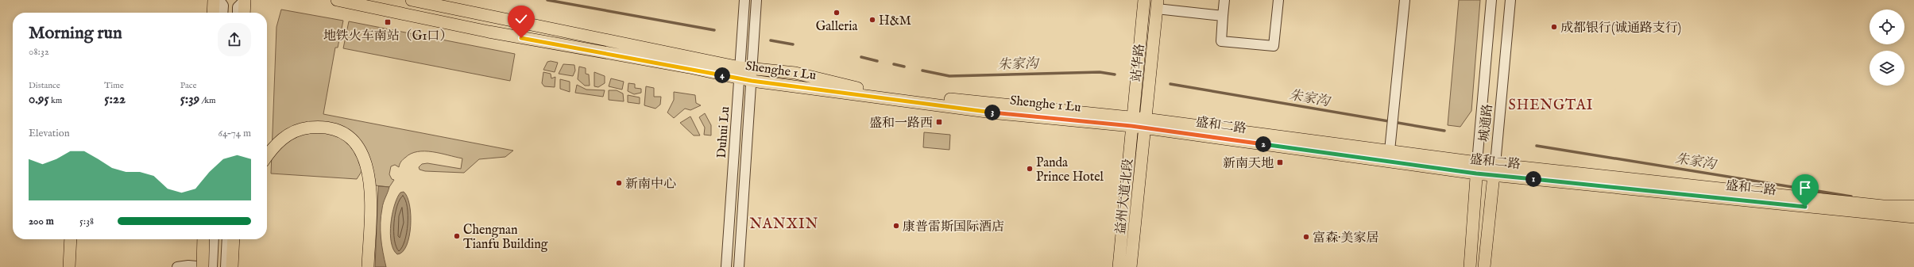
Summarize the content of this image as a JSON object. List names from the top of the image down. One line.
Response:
{"streets":{"main road":["站华路","Shenghe 1 Lu","城通路","盛和二路","益州大道北段"],"street":["Duhui Lu"]},"crossings":[["站华路","Shenghe 1 Lu"],["站华路","盛和二路"],["站华路","益州大道北段"],["Shenghe 1 Lu","Duhui Lu"],["Shenghe 1 Lu","益州大道北段"],["城通路","盛和二路"],["盛和二路","益州大道北段"]],"districts":["SHENGTAI","NANXIN"],"water":["朱家沟"],"places":{"other":["Galleria","H&M","成都银行(诚通路支行)","Panda Prince Hotel","新南中心","康普雷斯国际酒店","Chengnan Tianfu Building","富森·美家居"],"transit":["地铁火车南站（G1口）","盛和一路西","新南天地"]},"page":{"heading":["Morning run","08:32"],"stats":[["Distance","0.95 km"],["Time","5:22"],["Pace","5:39 /km"]],"pins":["4","3","2","1"],"chart":["Elevation","64–74 m"],"list":[{"name":"200 m","note":"5:38"}]}}
